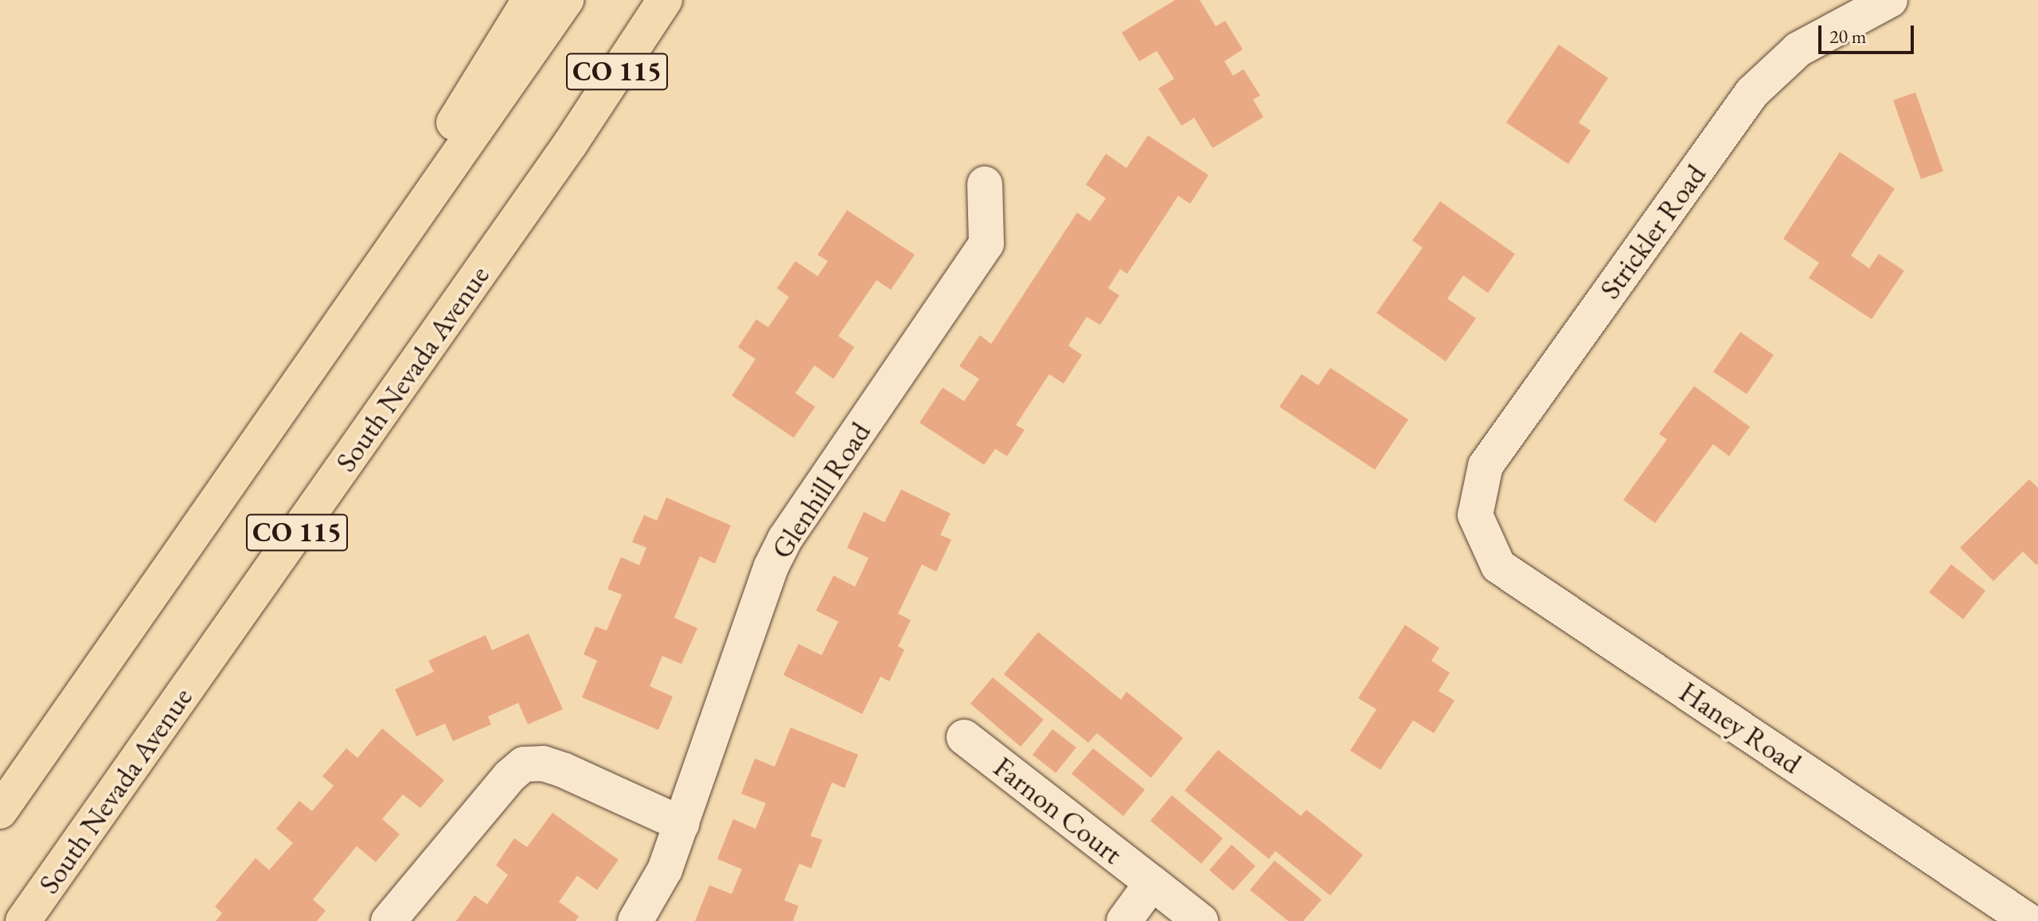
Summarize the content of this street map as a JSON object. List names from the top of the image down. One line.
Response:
{"streets":{"highway":["CO 115","South Nevada Avenue"],"street":["Strickler Road","Glenhill Road","Haney Road","Farnon Court"]},"crossings":[["Strickler Road","Haney Road"]],"scale_bar":"20 m"}
